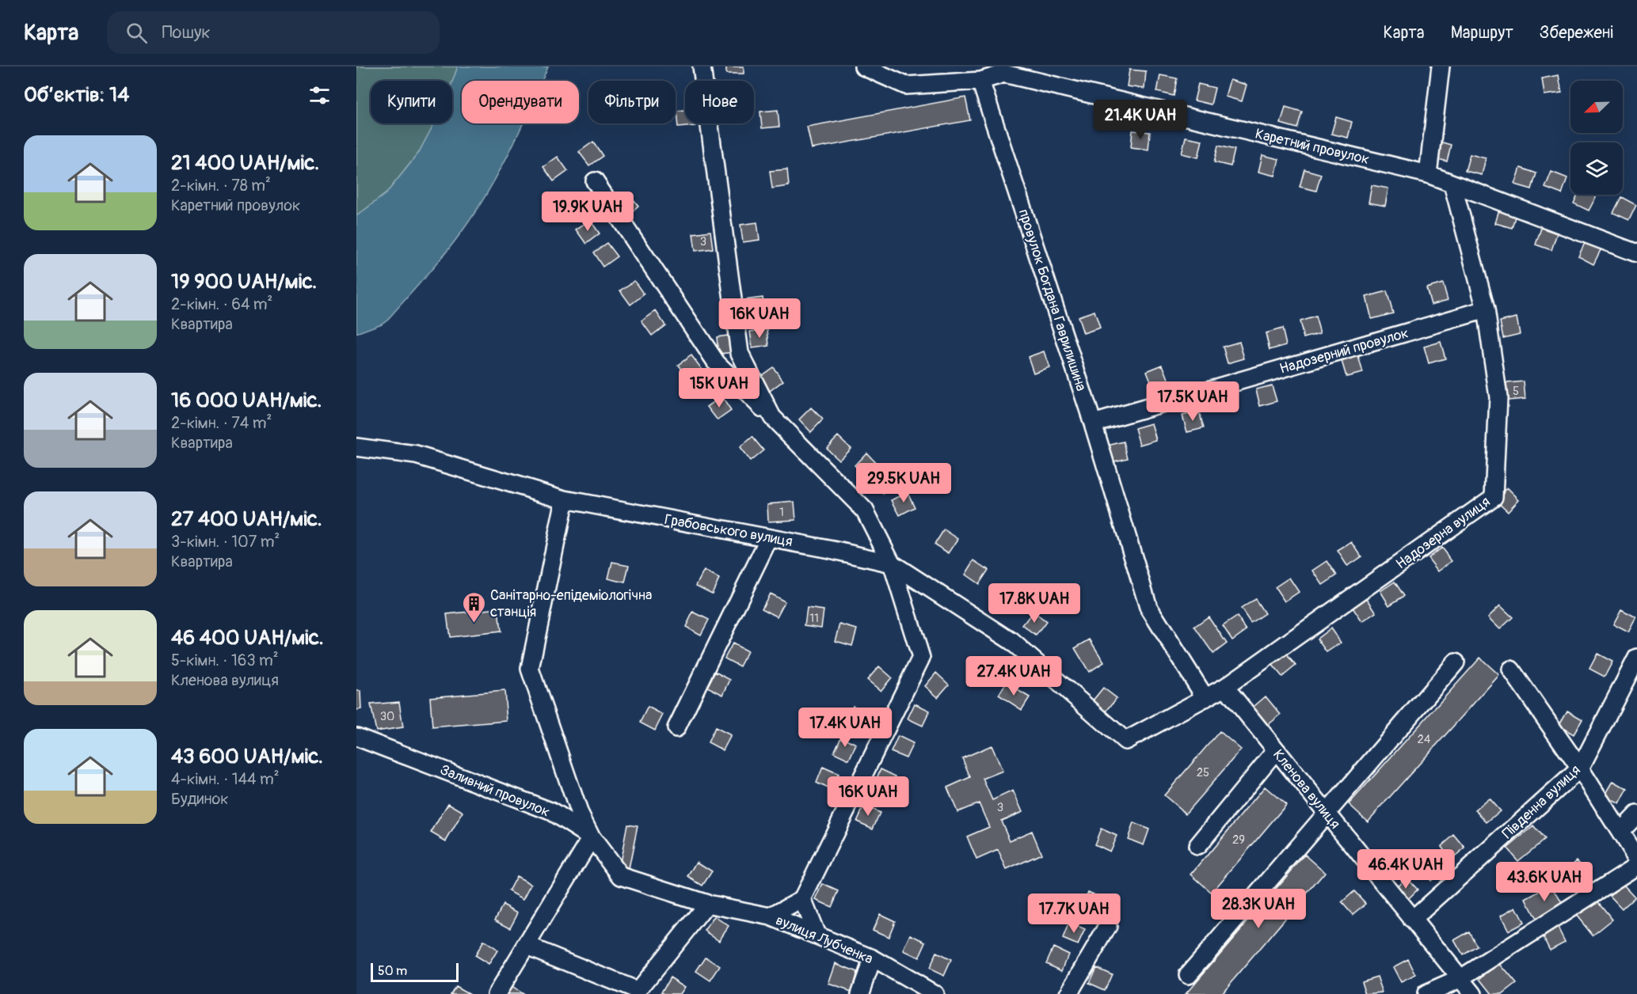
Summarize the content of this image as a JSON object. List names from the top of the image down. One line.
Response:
{"streets":{"street":["Каретний провулок","провулок Богдана Гаврилишина","Надозерний провулок","Грабовського вулиця","Надозерна вулиця","Кленова вулиця","Заливний провулок","Південна вулиця","вулиця Лубченка"]},"crossings":[["Каретний провулок","провулок Богдана Гаврилишина"],["Каретний провулок","Надозерна вулиця"],["провулок Богдана Гаврилишина","Надозерний провулок"],["провулок Богдана Гаврилишина","Надозерна вулиця"],["Надозерний провулок","Надозерна вулиця"],["Грабовського вулиця","Надозерна вулиця"],["Надозерна вулиця","Кленова вулиця"],["Кленова вулиця","Південна вулиця"],["Заливний провулок","вулиця Лубченка"]],"places":{"building":["Санітарно-епідеміологічна станція"]},"house_numbers":["3","5","1","11","30","24","25","3","29"],"scale_bar":"50 m","north":"bottom left","page":{"header":"Карта","search":"Пошук","nav":["Карта","Маршрут","Збережені"],"heading":"Об’єктів: 14","chip":["Купити","Орендувати","Фільтри","Нове"],"price":["21.4K UAH","19.9K UAH","16K UAH","15K UAH","17.5K UAH","29.5K UAH","17.8K UAH","27.4K UAH","17.4K UAH","16K UAH","46.4K UAH","43.6K UAH","28.3K UAH","17.7K UAH"],"list":[{"name":"21 400 UAH/міс.","note":"2-кімн. · 78 m² · Каретний провулок"},{"name":"19 900 UAH/міс.","note":"2-кімн. · 64 m² · Квартира"},{"name":"16 000 UAH/міс.","note":"2-кімн. · 74 m² · Квартира"},{"name":"27 400 UAH/міс.","note":"3-кімн. · 107 m² · Квартира"},{"name":"46 400 UAH/міс.","note":"5-кімн. · 163 m² · Кленова вулиця"},{"name":"43 600 UAH/міс.","note":"4-кімн. · 144 m² · Будинок"}],"scale":"50 m"}}
